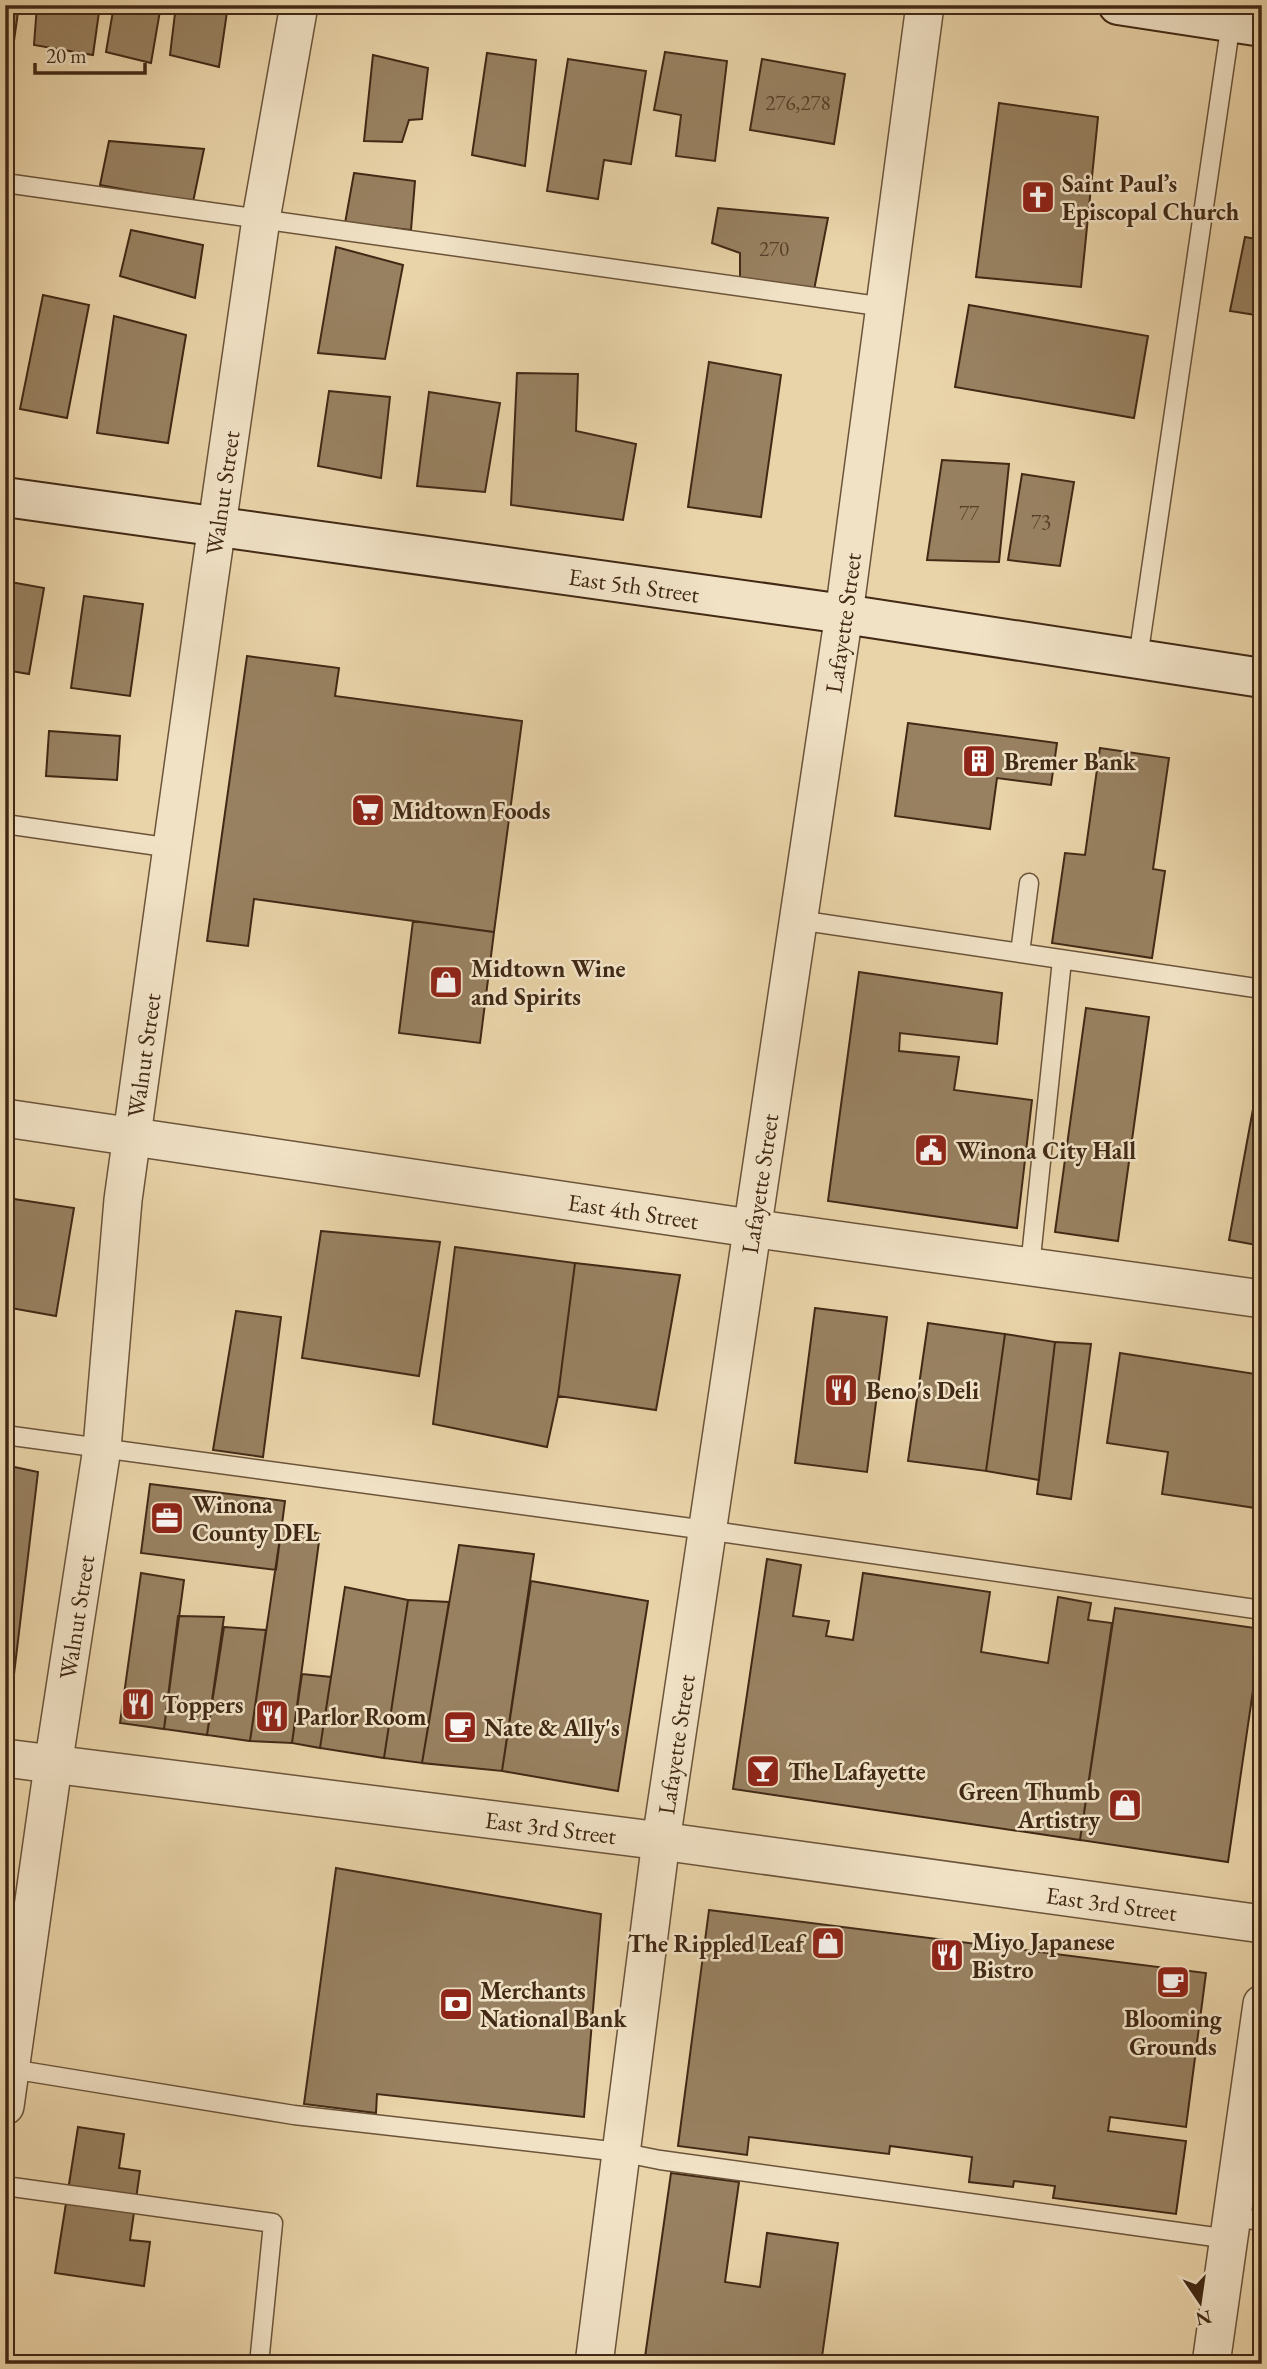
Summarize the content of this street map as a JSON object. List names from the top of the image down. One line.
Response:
{"streets":{"street":["Walnut Street","East 5th Street","Lafayette Street","East 4th Street","East 3rd Street"]},"crossings":[["Walnut Street","East 5th Street"],["Walnut Street","East 4th Street"],["Walnut Street","East 3rd Street"],["East 5th Street","Lafayette Street"],["Lafayette Street","East 4th Street"],["Lafayette Street","East 3rd Street"]],"places":{"church":["Saint Paul’s Episcopal Church"],"building":["Bremer Bank"],"supermarket":["Midtown Foods"],"shop":["Midtown Wine and Spirits","Green Thumb Artistry","The Rippled Leaf"],"public building":["Winona City Hall"],"restaurant":["Beno's Deli","Toppers","Parlor Room","Miyo Japanese Bistro"],"office":["Winona County DFL"],"cafe":["Nate & Ally's","Blooming Grounds"],"bar":["The Lafayette"],"bank":["Merchants National Bank"]},"house_numbers":["276,278","270","77","73"],"scale_bar":"20 m","north":"bottom"}
